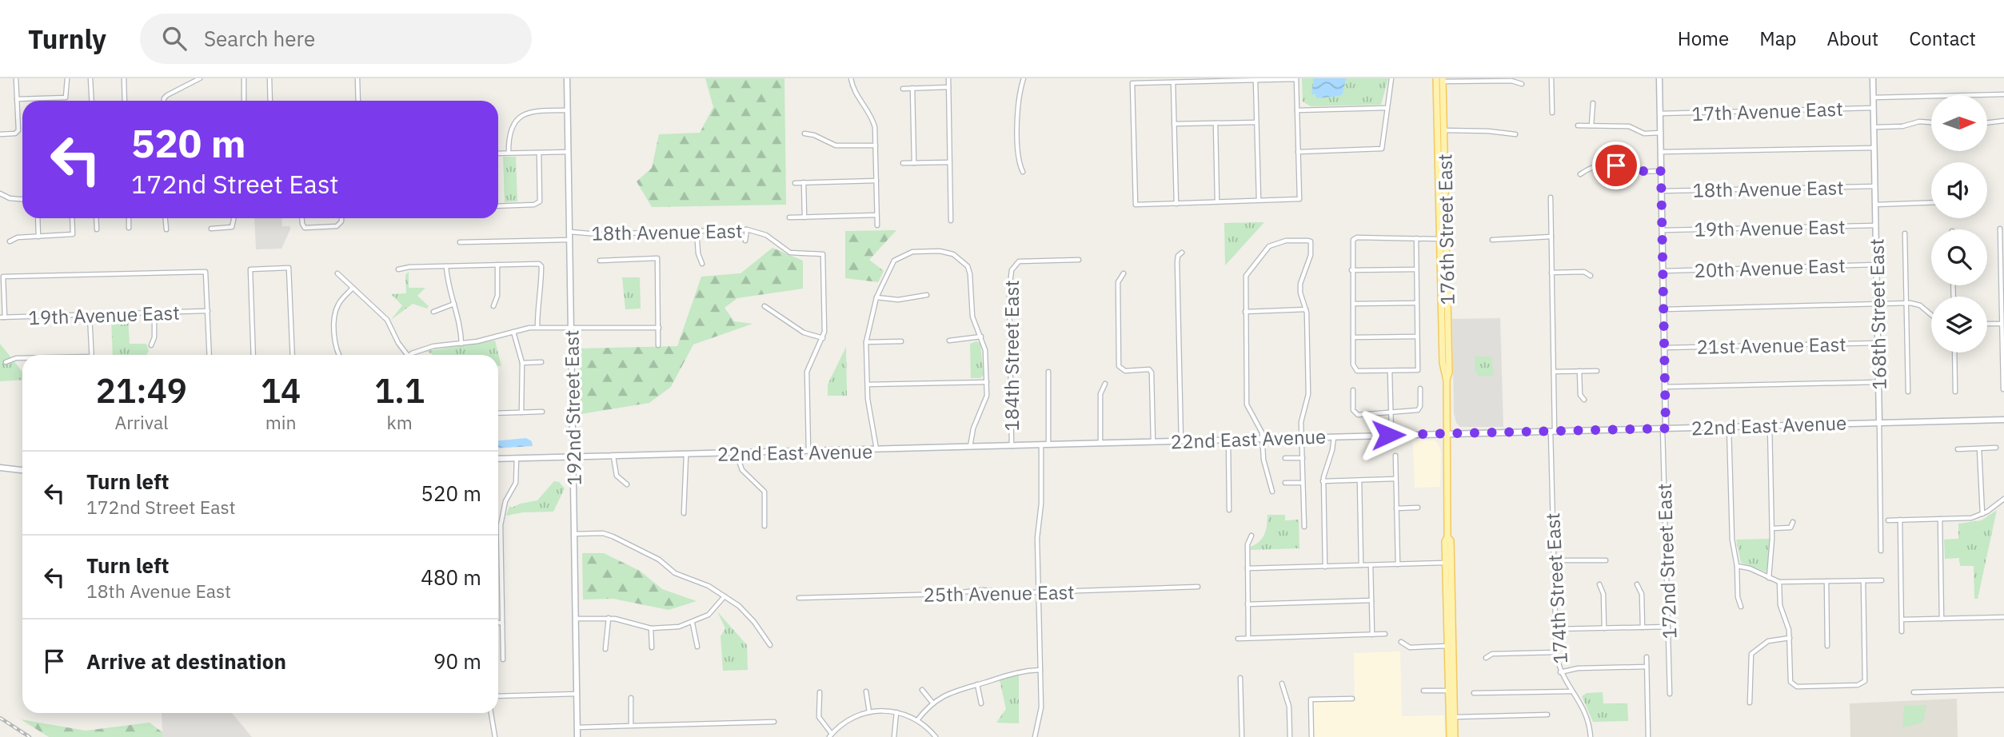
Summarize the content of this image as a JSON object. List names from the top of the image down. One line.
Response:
{"streets":{"main road":["176th Street East"],"street":["17th Avenue East","18th Avenue East","19th Avenue East","20th Avenue East","168th Street East","21st Avenue East","184th Street East","192nd Street East","22nd East Avenue","172nd Street East","174th Street East","25th Avenue East"]},"crossings":[["17th Avenue East","168th Street East"],["17th Avenue East","172nd Street East"],["18th Avenue East","168th Street East"],["18th Avenue East","192nd Street East"],["18th Avenue East","172nd Street East"],["19th Avenue East","168th Street East"],["19th Avenue East","172nd Street East"],["176th Street East","22nd East Avenue"],["20th Avenue East","168th Street East"],["20th Avenue East","172nd Street East"],["168th Street East","21st Avenue East"],["168th Street East","22nd East Avenue"],["21st Avenue East","172nd Street East"],["184th Street East","22nd East Avenue"],["192nd Street East","22nd East Avenue"],["22nd East Avenue","172nd Street East"],["22nd East Avenue","174th Street East"]],"north":"right","page":{"header":"Turnly","search":"Search here","nav":["Home","Map","About","Contact"],"turn":["520 m","172nd Street East"],"eta":["21:49","Arrival","14","min","1.1","km"],"list":[{"name":"Turn left","note":"172nd Street East","value":"520 m"},{"name":"Turn left","note":"18th Avenue East","value":"480 m"},{"name":"Arrive at destination","value":"90 m"}]}}
